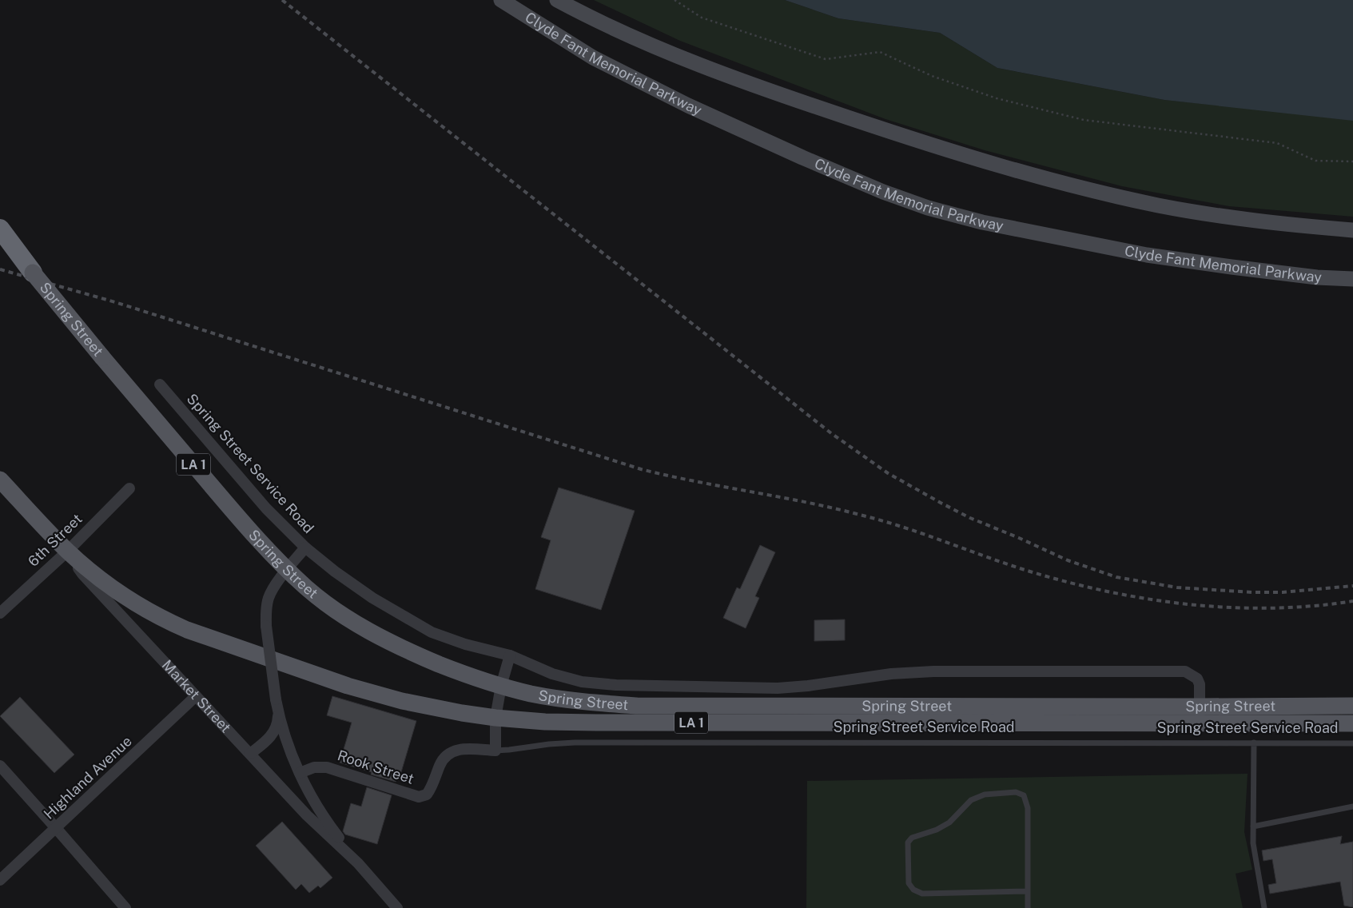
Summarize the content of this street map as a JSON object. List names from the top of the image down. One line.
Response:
{"streets":{"main road":["Clyde Fant Memorial Parkway","Spring Street","LA 1","Market Street"],"street":["Spring Street Service Road","6th Street","Rook Street","Highland Avenue"]},"crossings":[["Spring Street","Spring Street Service Road"],["Spring Street","6th Street"],["Spring Street","Market Street"],["Spring Street Service Road","Rook Street"],["6th Street","Market Street"],["Market Street","Highland Avenue"]]}
